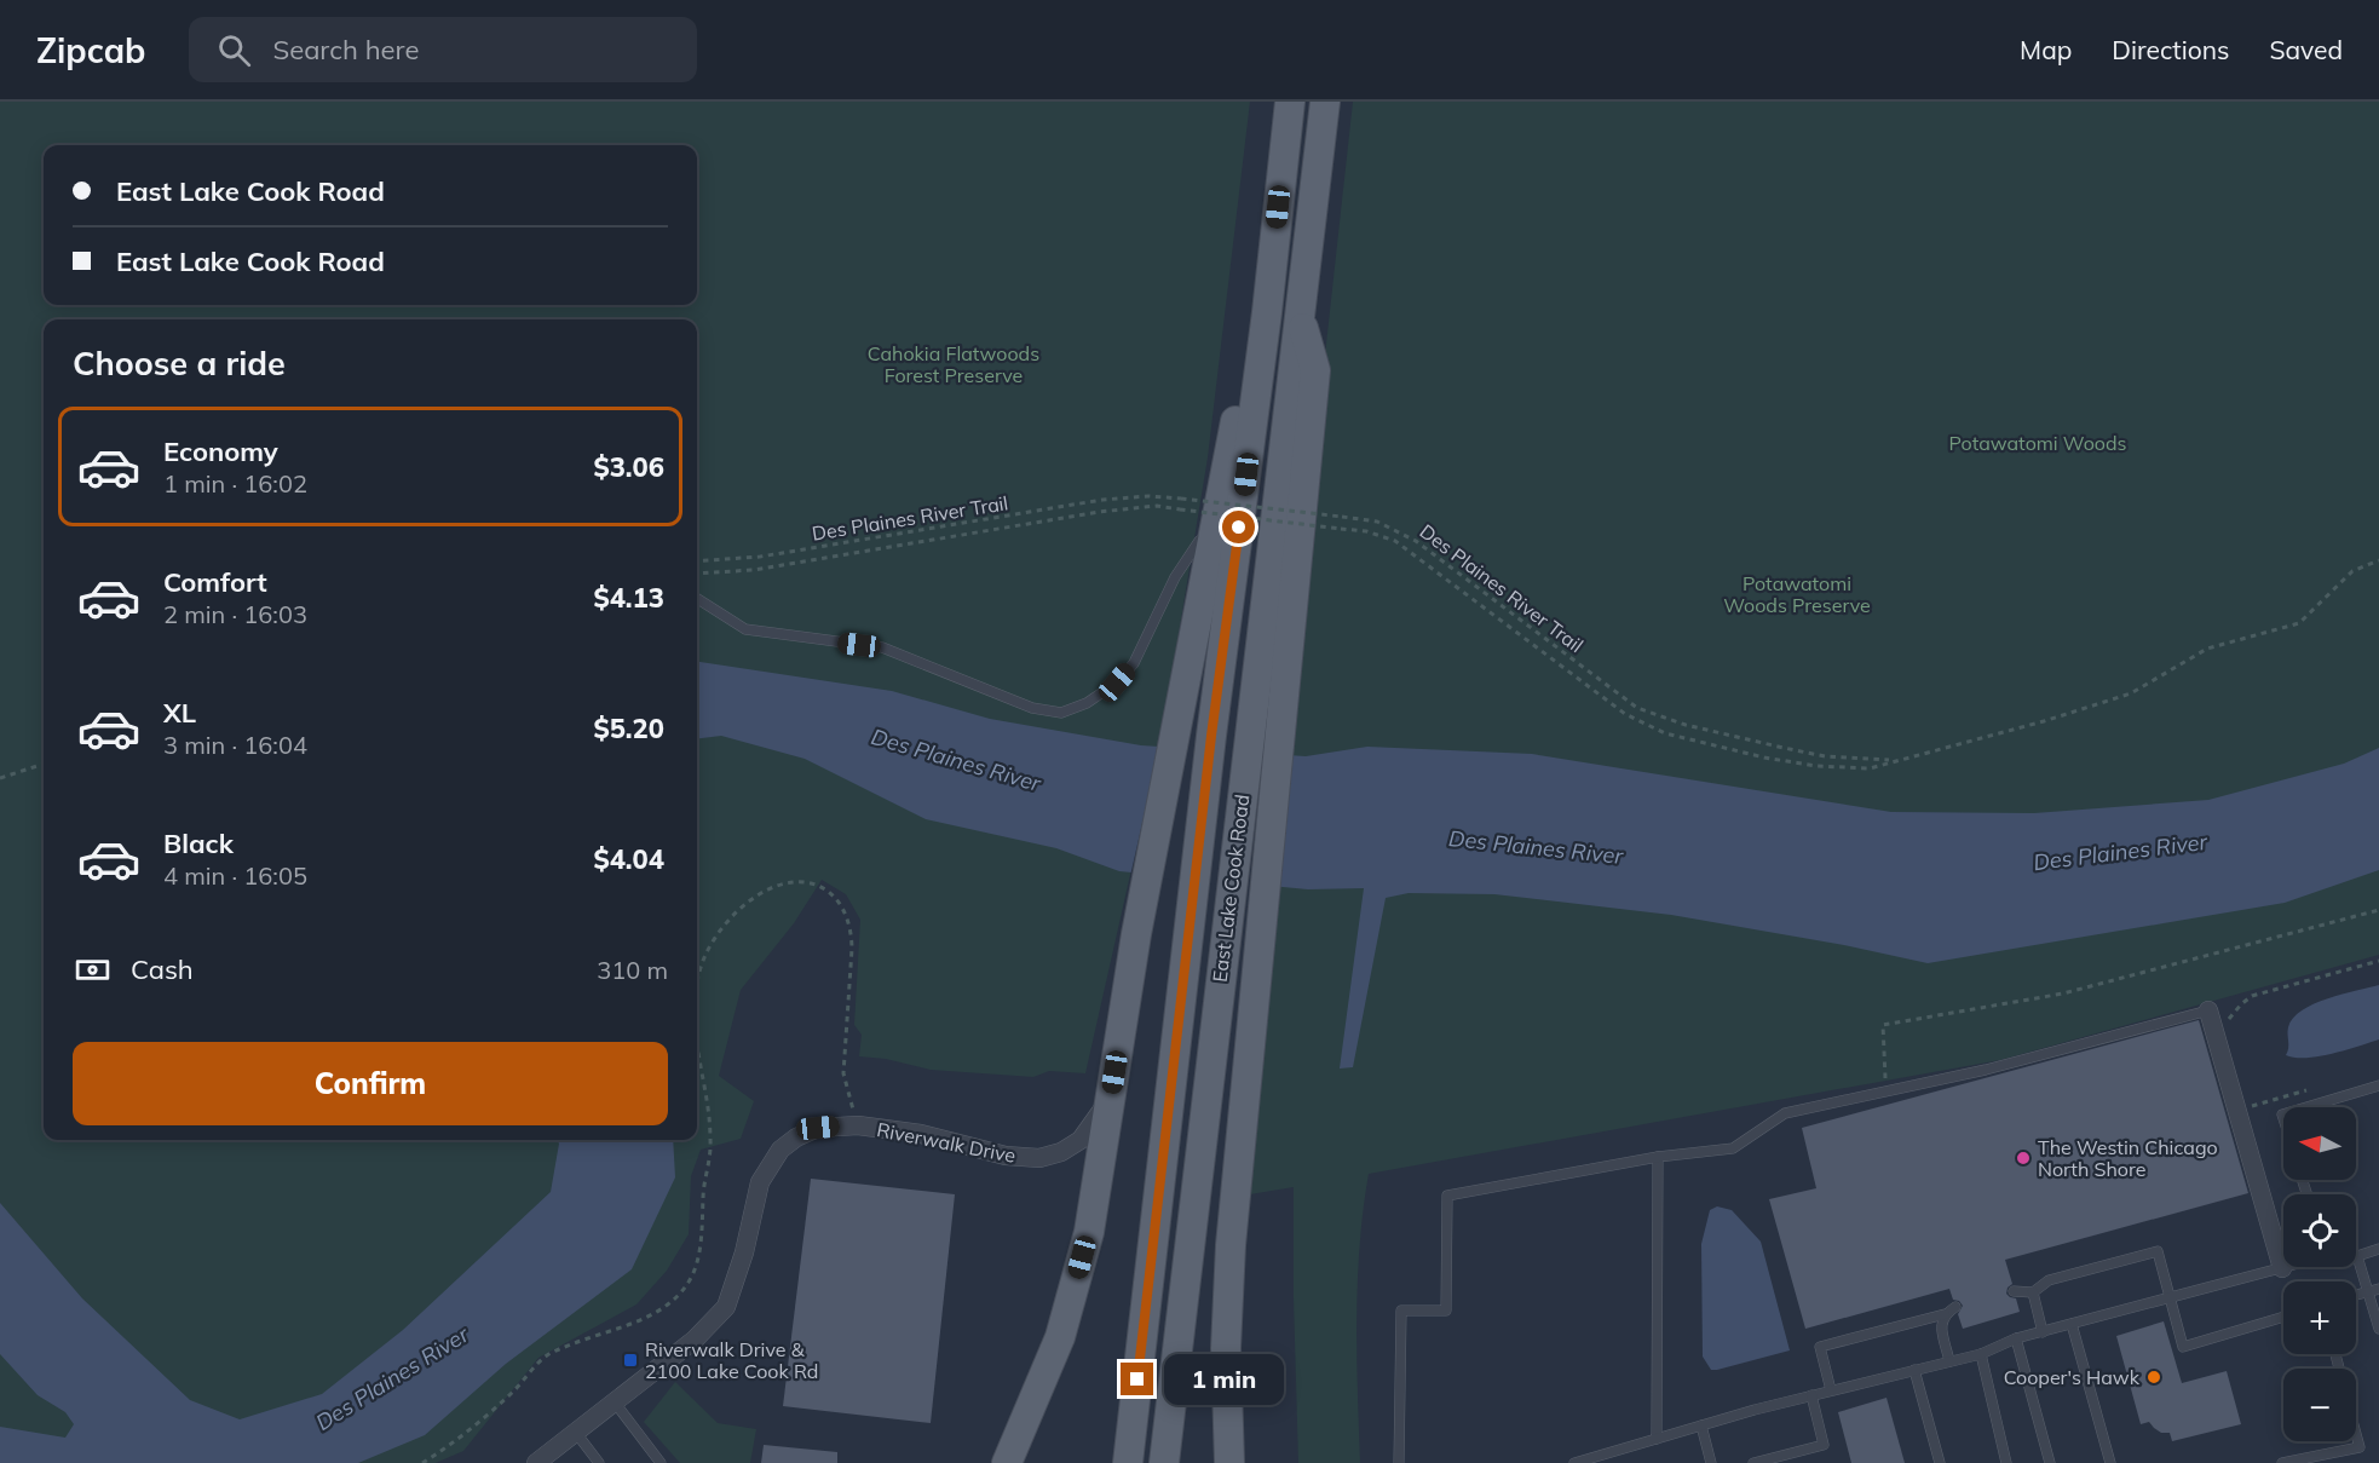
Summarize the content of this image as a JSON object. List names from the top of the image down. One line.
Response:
{"streets":{"main road":["East Lake Cook Road"],"street":["Riverwalk Drive"],"path":["Des Plaines River Trail"]},"water":["Des Plaines River"],"parks":["Cahokia Flatwoods Forest Preserve","Potawatomi Woods","Potawatomi Woods Preserve"],"places":{"other":["The Westin Chicago North Shore","Cooper's Hawk"],"transit":["Riverwalk Drive & 2100 Lake Cook Rd"]},"north":"left","page":{"header":"Zipcab","search":"Search here","nav":["Map","Directions","Saved"],"banner":["East Lake Cook Road","East Lake Cook Road"],"heading":"Choose a ride","list":[{"name":"Economy","note":"1 min · 16:02","value":"$3.06"},{"name":"Comfort","note":"2 min · 16:03","value":"$4.13"},{"name":"XL","note":"3 min · 16:04","value":"$5.20"},{"name":"Black","note":"4 min · 16:05","value":"$4.04"}],"pay":["Cash","310 m"],"buttons":"Confirm","map_buttons":["+","−"],"bubble":"1 min"}}
